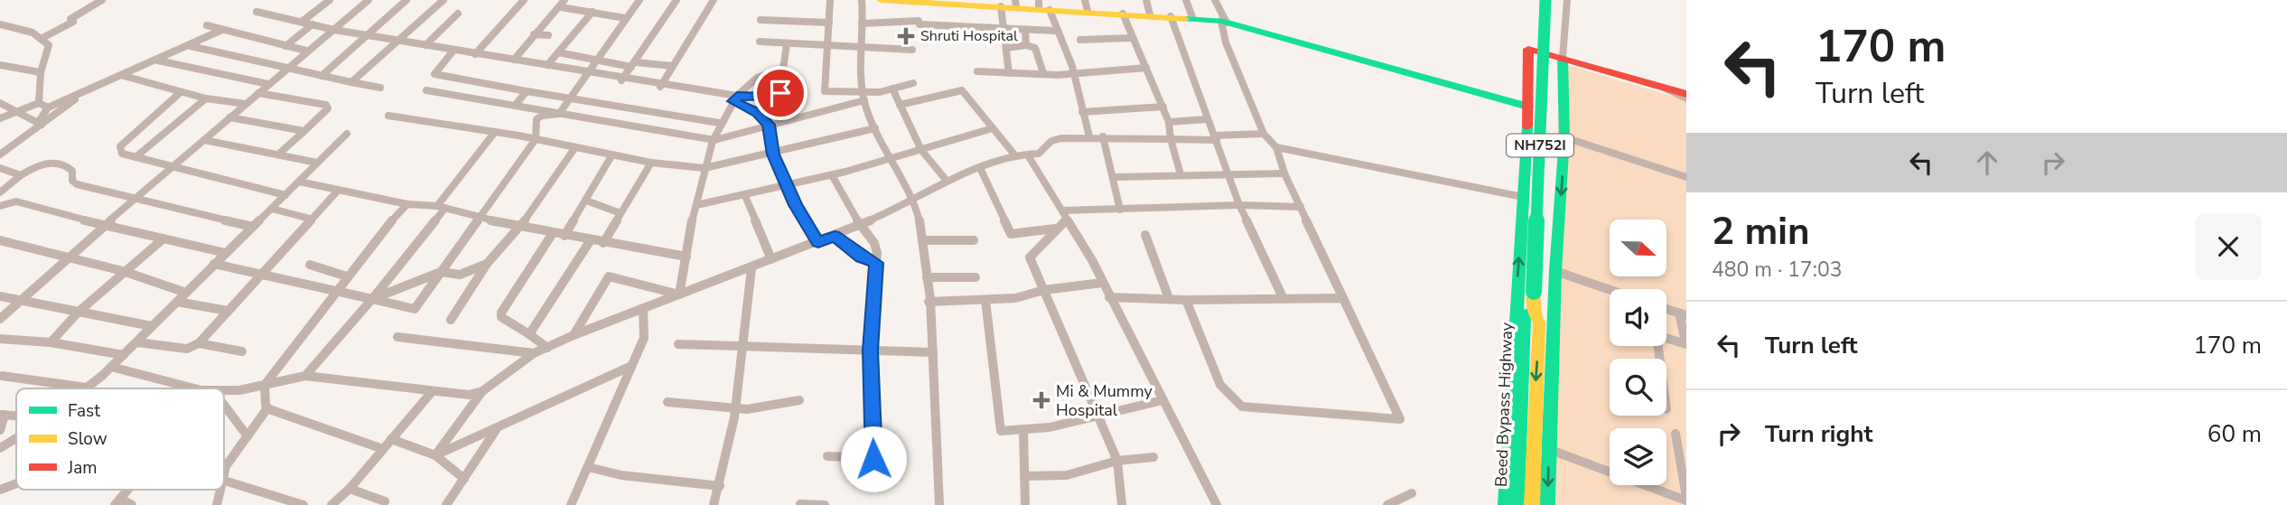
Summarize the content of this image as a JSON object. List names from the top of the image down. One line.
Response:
{"streets":{"main road":["NH752I","Beed Bypass Highway"]},"places":{"health":["Shruti Hospital","Mi & Mummy Hospital"]},"legend":["Fast","Slow","Jam"],"north":"right","page":{"turn":["170 m","Turn left"],"heading":["2 min","480 m · 17:03"],"list":[{"name":"Turn left","value":"170 m"},{"name":"Turn right","value":"60 m"}]}}
